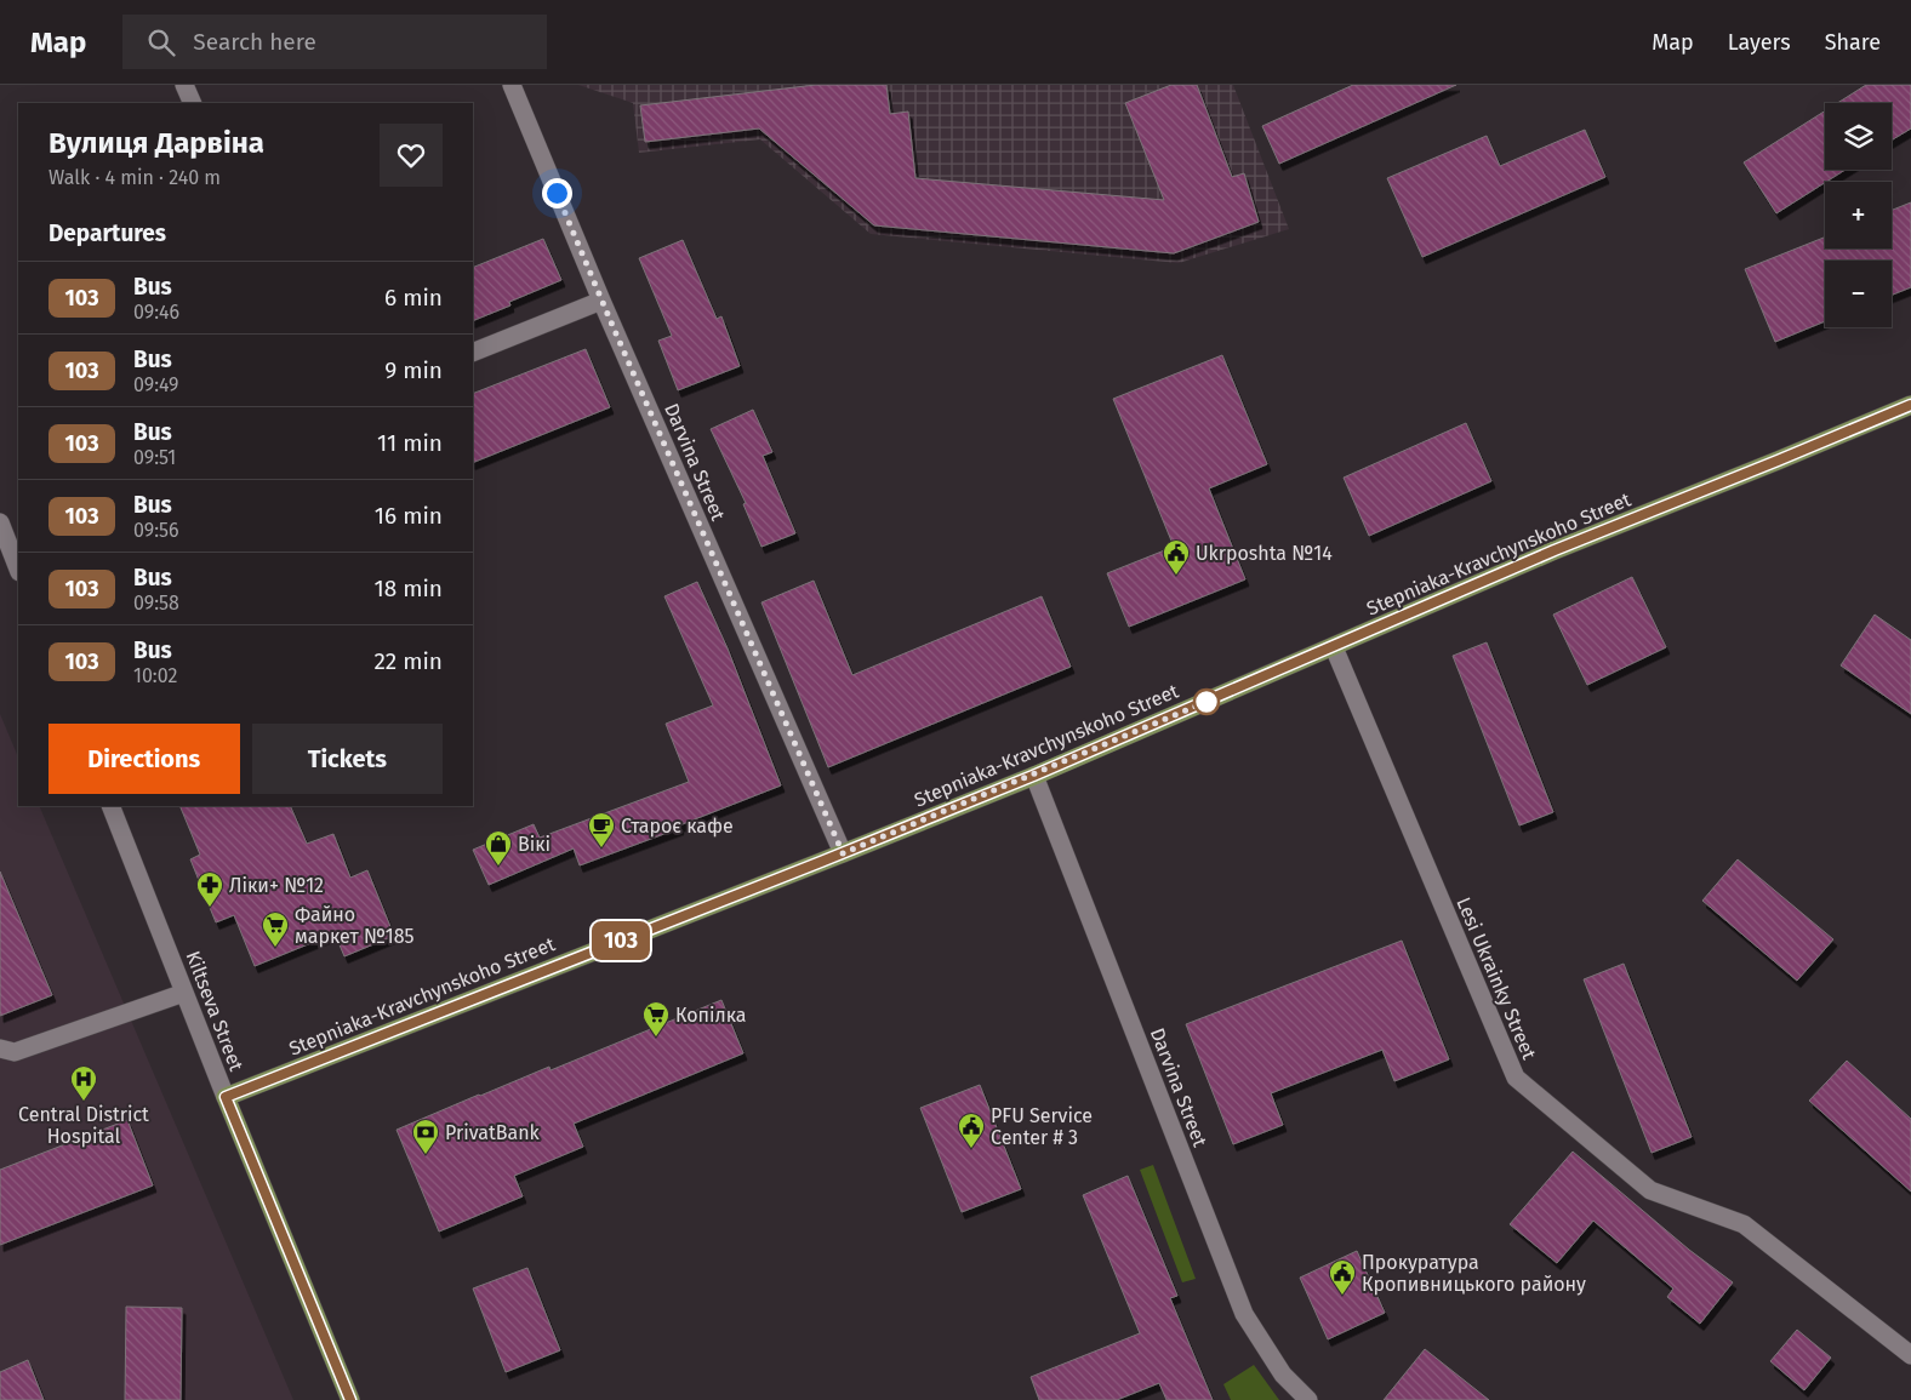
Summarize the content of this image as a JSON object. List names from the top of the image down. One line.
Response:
{"streets":{"main road":["Stepniaka-Kravchynskoho Street","Kiltseva Street"],"street":["Darvina Street","Lesi Ukrainky Street"]},"crossings":[["Darvina Street","Stepniaka-Kravchynskoho Street"],["Stepniaka-Kravchynskoho Street","Lesi Ukrainky Street"],["Stepniaka-Kravchynskoho Street","Kiltseva Street"]],"places":{"public building":["Ukrposhta №14","PFU Service Center # 3","Прокуратура Кропивницького району"],"cafe":["Староє кафе"],"shop":["Вікі"],"pharmacy":["Ліки+ №12"],"supermarket":["Файно маркет №185","Копілка"],"hospital":["Central District Hospital"],"bank":["PrivatBank"]},"lines":["bus line 103"],"page":{"header":"Map","search":"Search here","nav":["Map","Layers","Share"],"on_map":"103","map_buttons":["+","−"],"heading":[["Вулиця Дарвіна","Walk · 4 min · 240 m"],"Departures"],"list":[{"mark":"103","name":"Bus","note":"09:46","value":"6 min"},{"mark":"103","name":"Bus","note":"09:49","value":"9 min"},{"mark":"103","name":"Bus","note":"09:51","value":"11 min"},{"mark":"103","name":"Bus","note":"09:56","value":"16 min"},{"mark":"103","name":"Bus","note":"09:58","value":"18 min"},{"mark":"103","name":"Bus","note":"10:02","value":"22 min"}],"buttons":["Directions","Tickets"]}}
